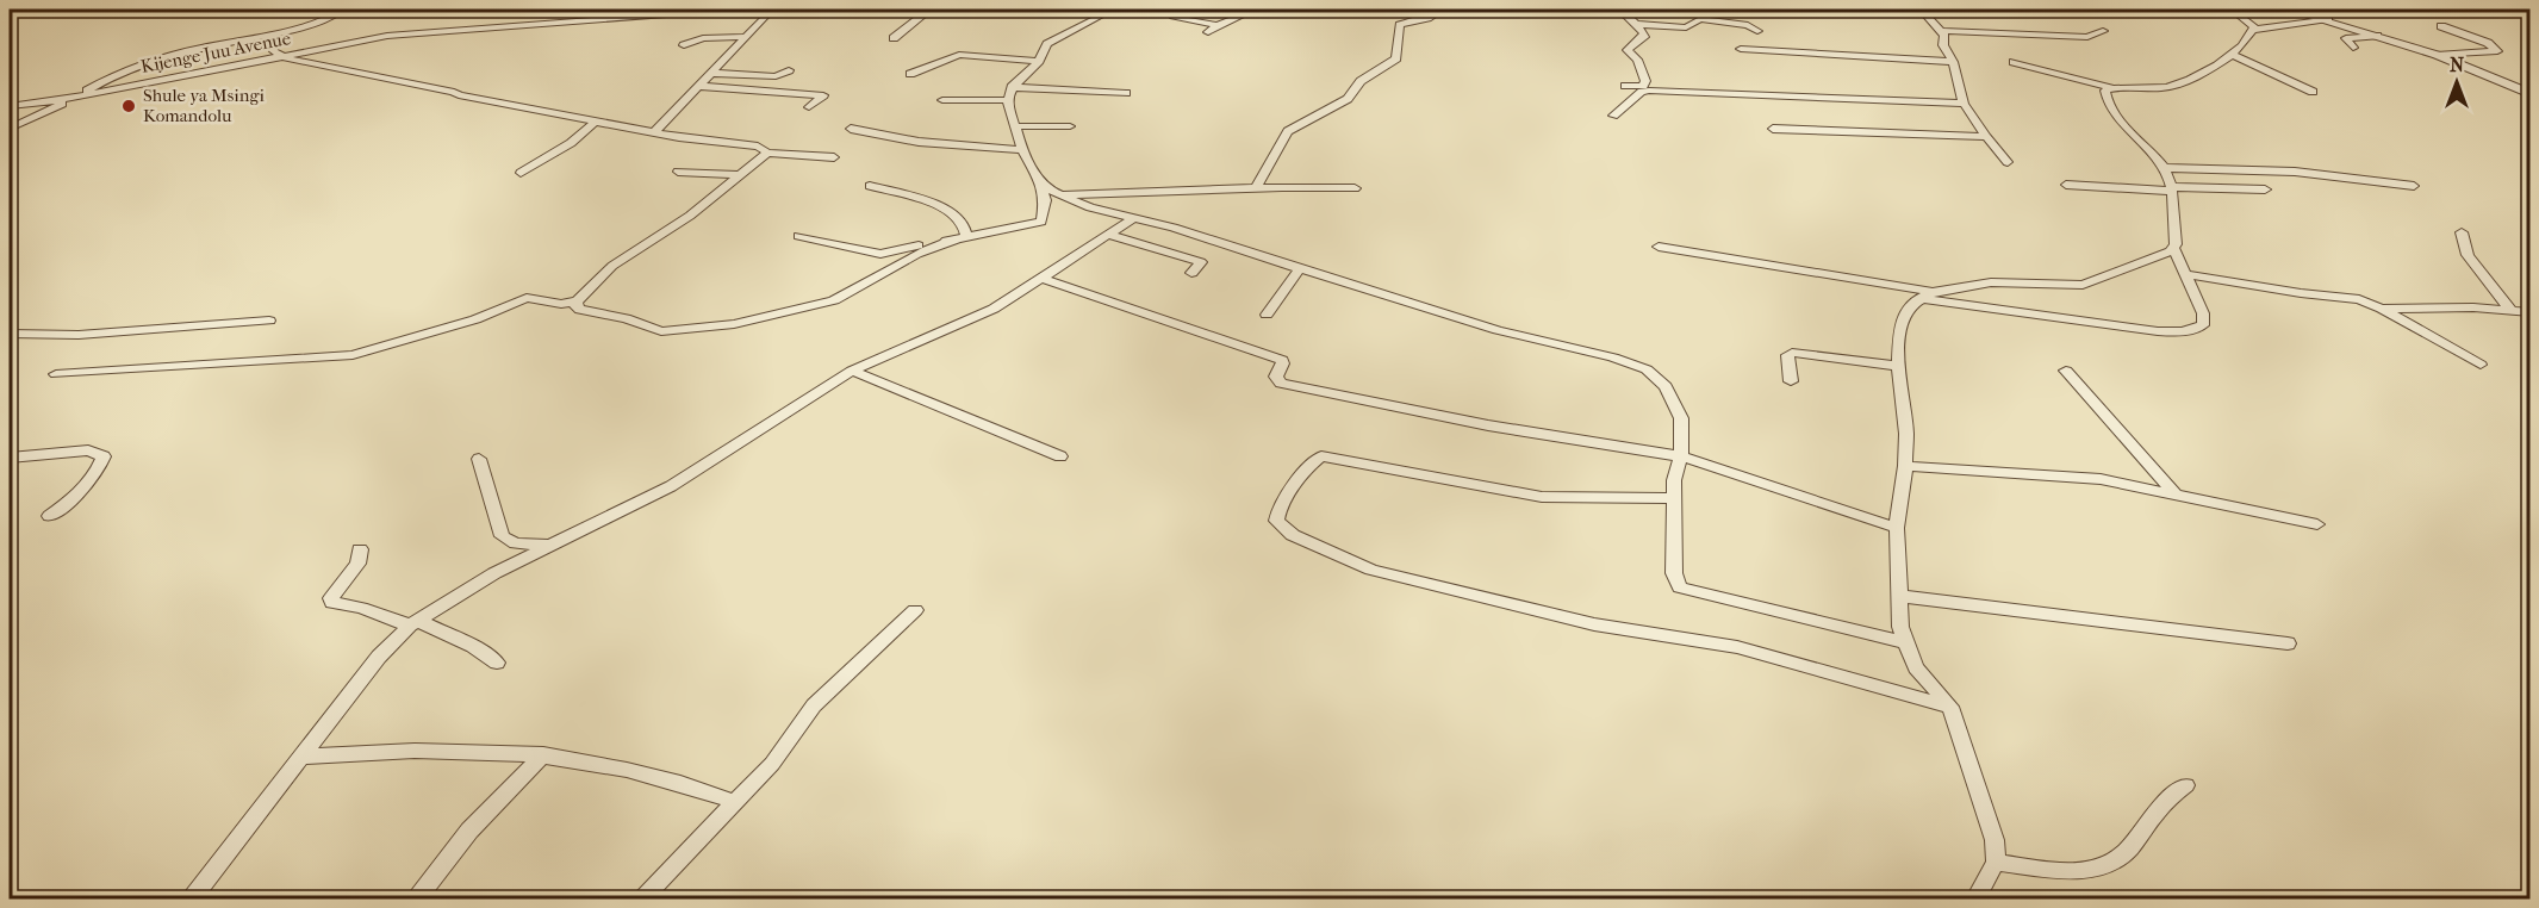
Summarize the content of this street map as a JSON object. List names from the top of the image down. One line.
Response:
{"streets":{"street":["Kijenge Juu Avenue"]},"places":["Shule ya Msingi Komandolu"],"north":"top"}
